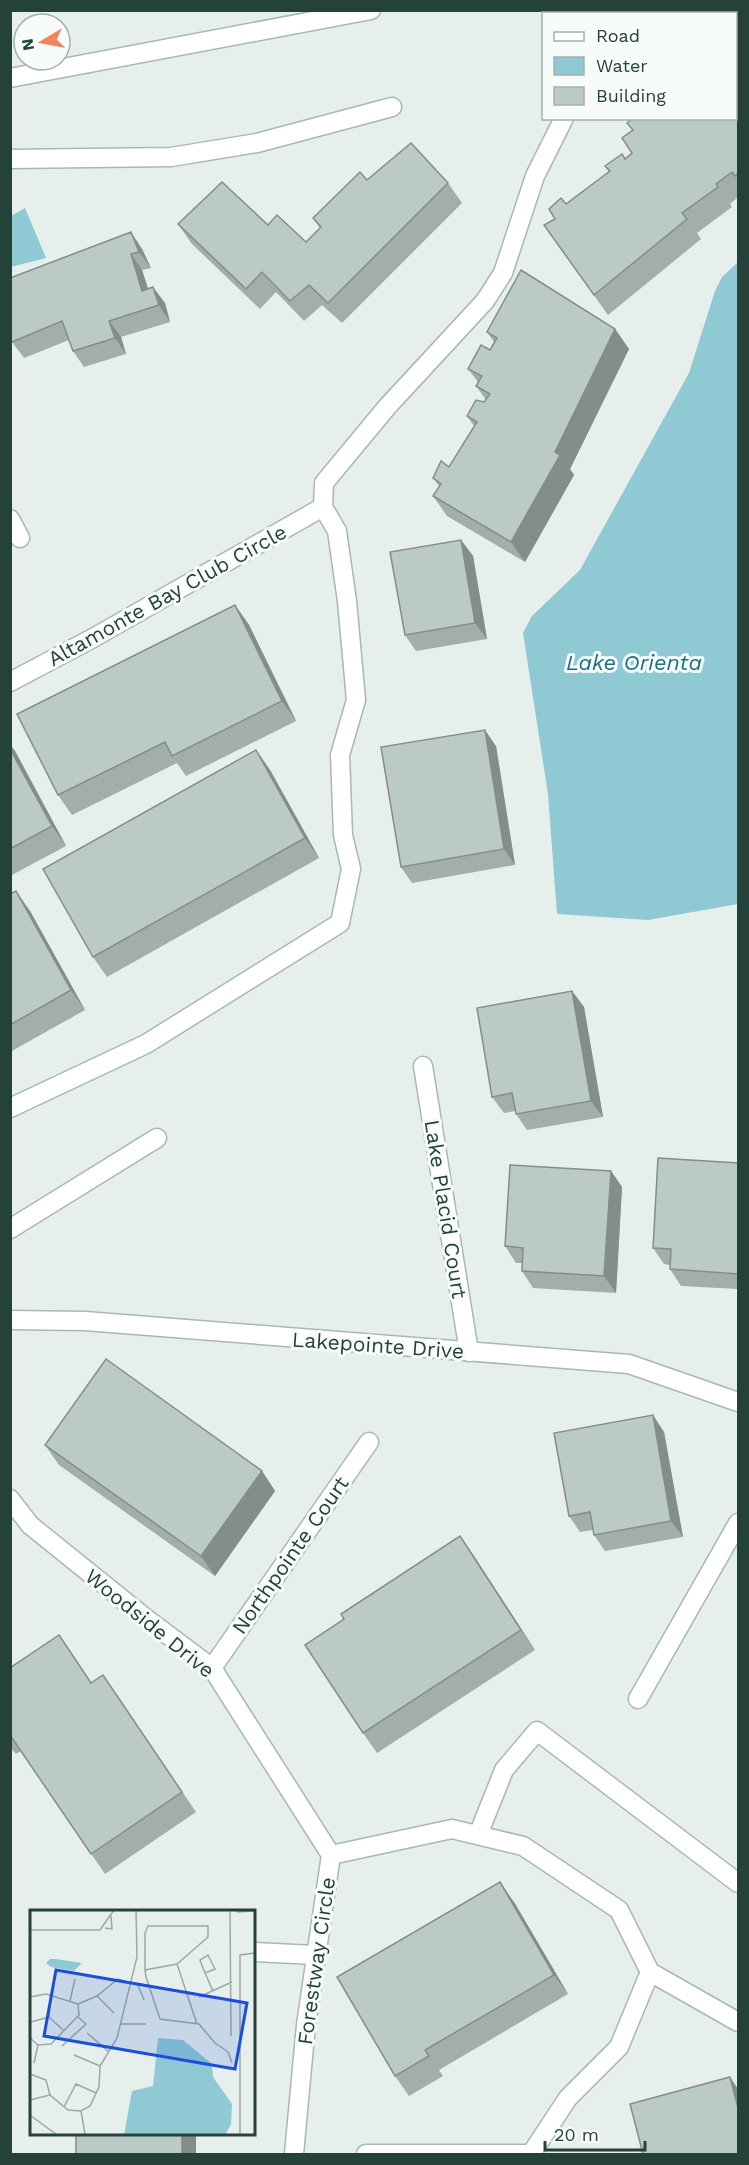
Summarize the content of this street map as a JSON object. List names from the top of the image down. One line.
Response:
{"streets":{"street":["Altamonte Bay Club Circle","Lake Placid Court","Lakepointe Drive","Northpointe Court","Woodside Drive","Forestway Circle"]},"crossings":[["Lake Placid Court","Lakepointe Drive"],["Northpointe Court","Woodside Drive"],["Woodside Drive","Forestway Circle"]],"water":["Lake Orienta"],"legend":["Road","Water","Building"],"scale_bar":"20 m","north":"left"}
